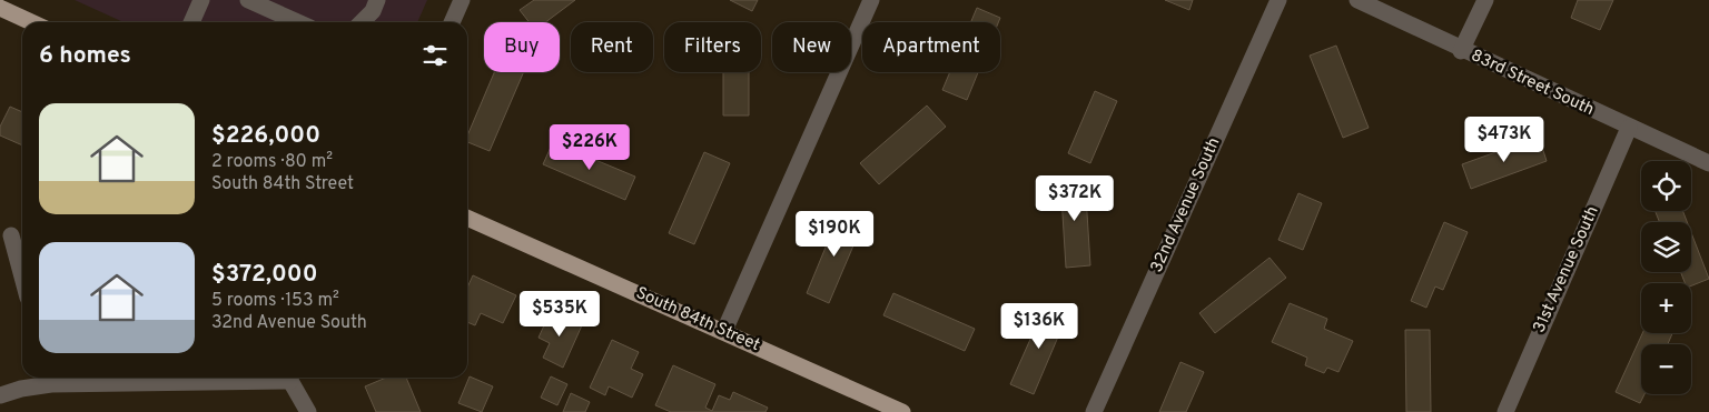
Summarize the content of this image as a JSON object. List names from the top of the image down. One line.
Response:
{"streets":{"main road":["South 84th Street"],"street":["83rd Street South","32nd Avenue South","31st Avenue South"]},"crossings":[["83rd Street South","31st Avenue South"]],"page":{"chip":["Buy","Rent","Filters","New","Apartment"],"heading":"6 homes","list":[{"name":"$226,000","note":"2 rooms · 80 m² · South 84th Street"},{"name":"$372,000","note":"5 rooms · 153 m² · 32nd Avenue South"}],"price":["$473K","$226K","$372K","$190K","$535K","$136K"],"map_buttons":["+","−"]}}
